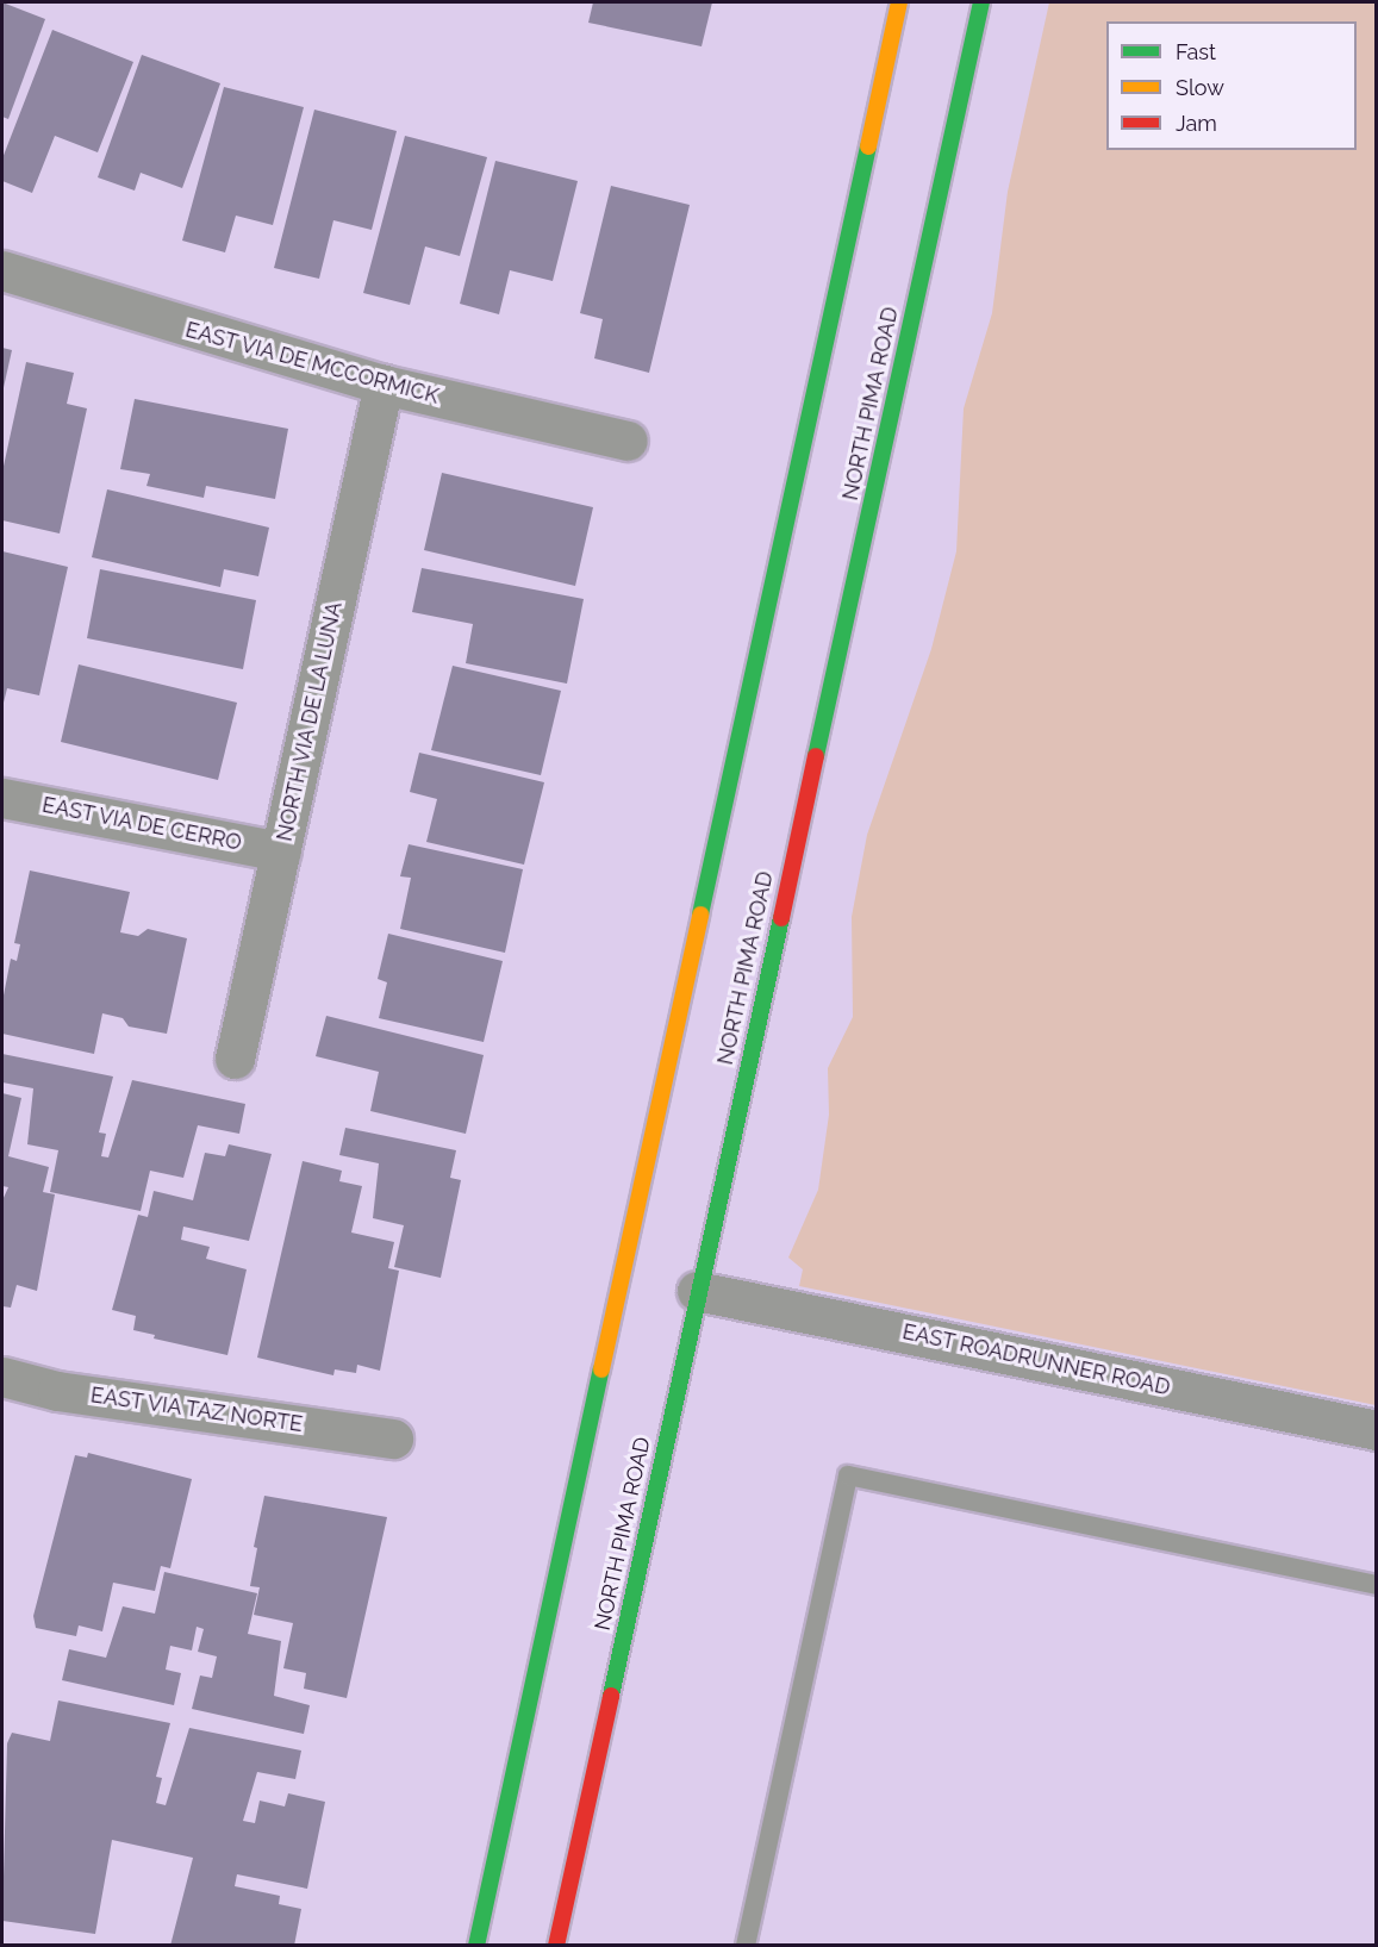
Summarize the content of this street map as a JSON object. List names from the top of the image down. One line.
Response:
{"streets":{"main road":["NORTH PIMA ROAD"],"street":["EAST VIA DE MCCORMICK","NORTH VIA DE LA LUNA","EAST VIA DE CERRO","EAST ROADRUNNER ROAD","EAST VIA TAZ NORTE"]},"crossings":[["EAST VIA DE MCCORMICK","NORTH VIA DE LA LUNA"],["NORTH PIMA ROAD","EAST ROADRUNNER ROAD"],["NORTH VIA DE LA LUNA","EAST VIA DE CERRO"]],"legend":["Fast","Slow","Jam"]}
